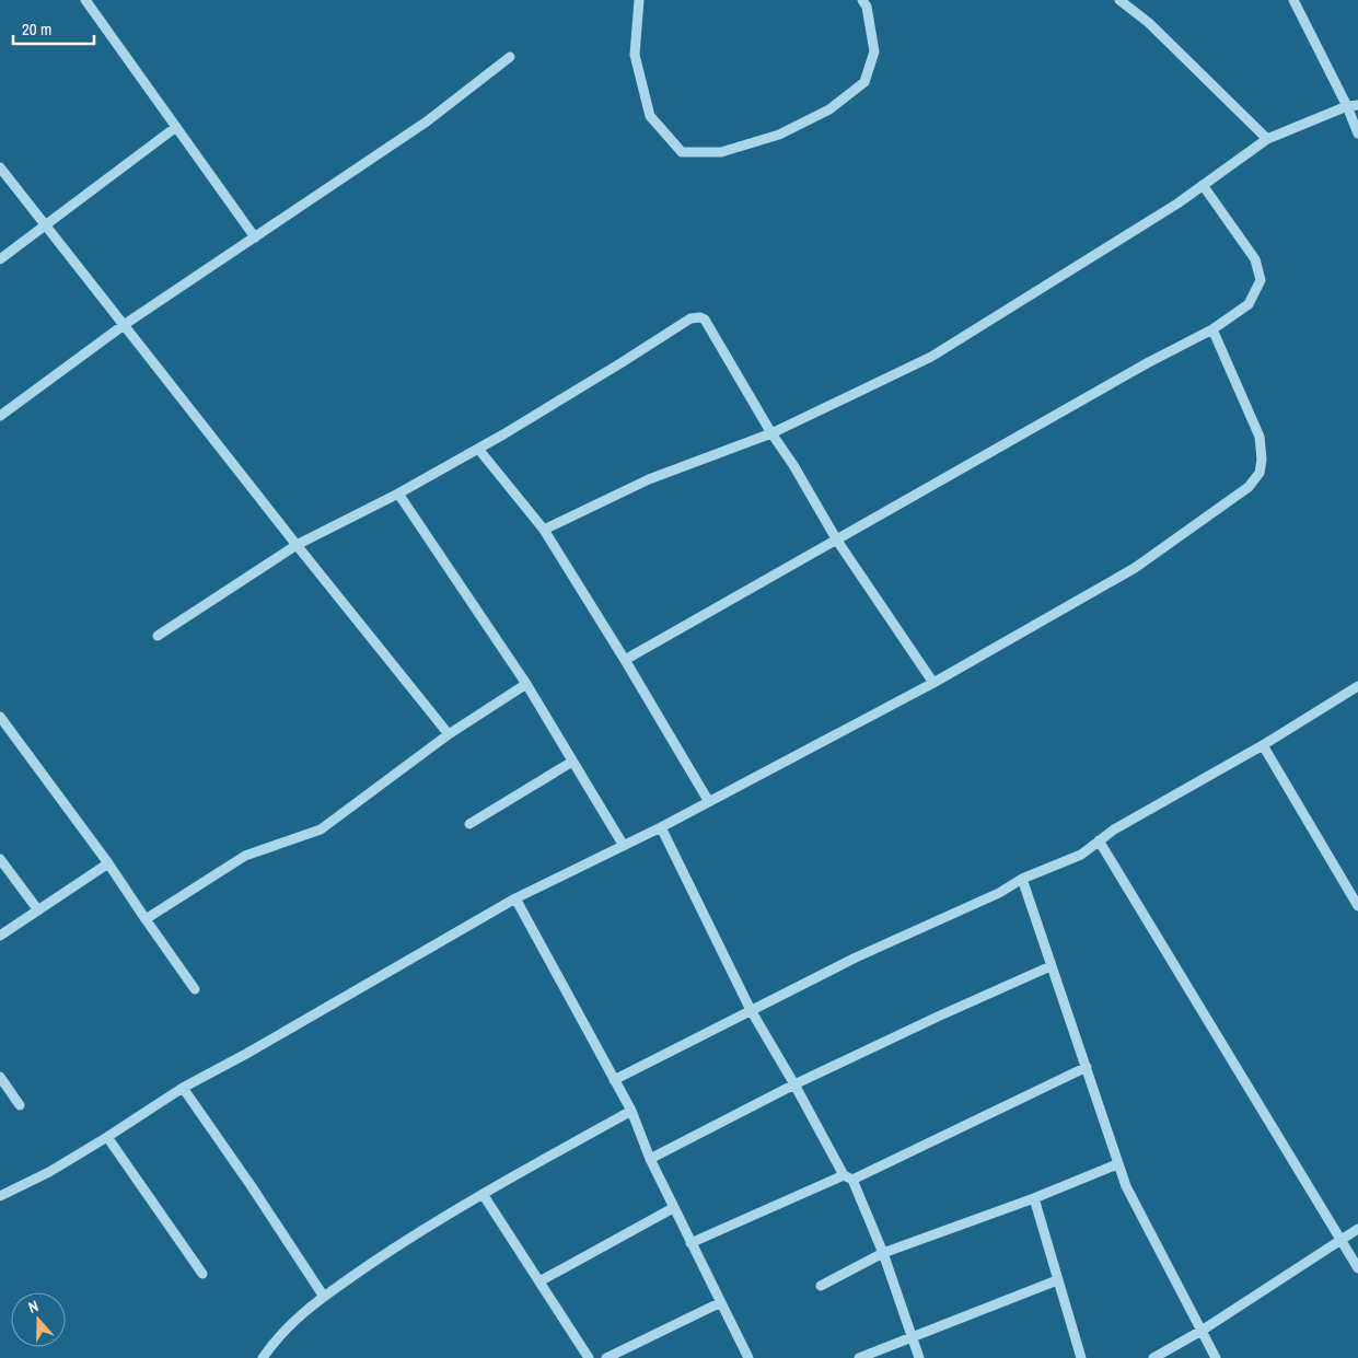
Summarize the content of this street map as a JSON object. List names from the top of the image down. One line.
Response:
{"scale_bar":"20 m","north":"top"}
